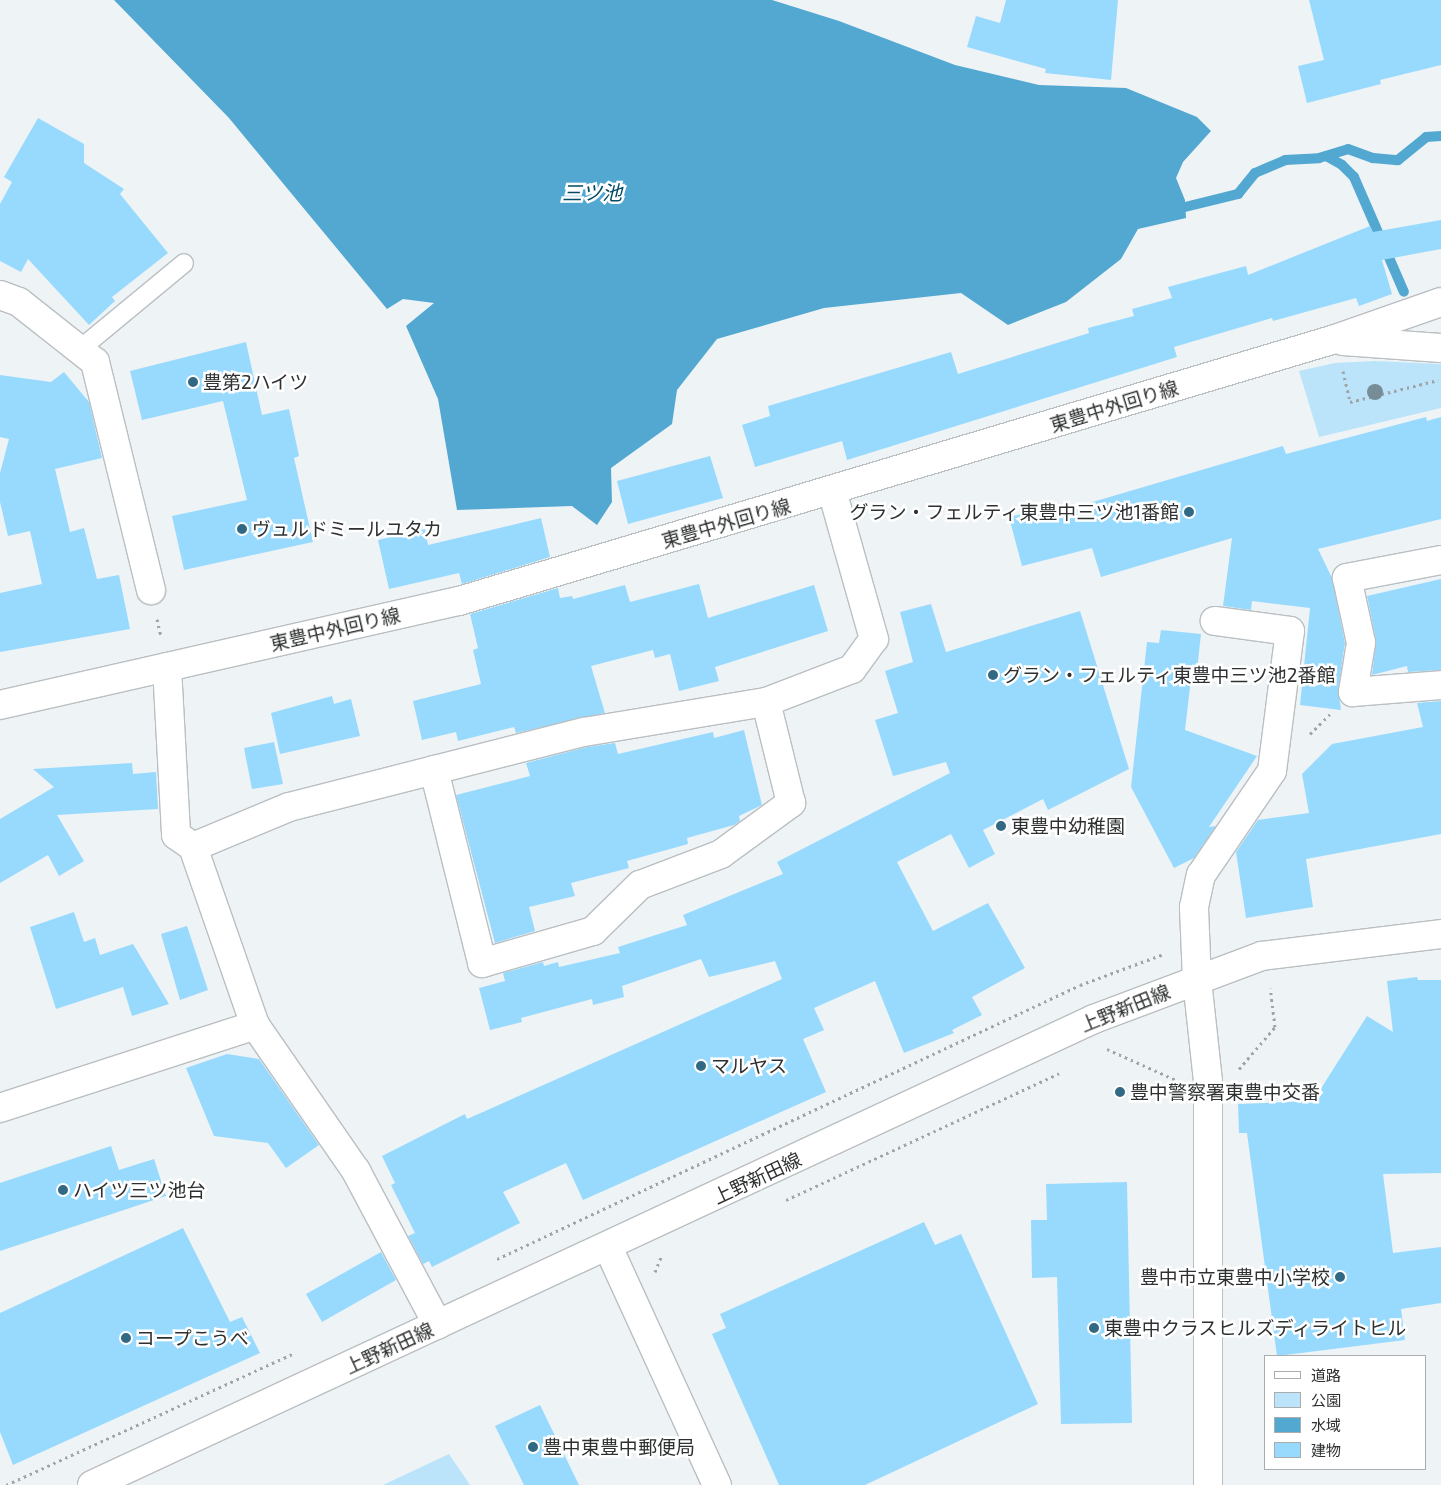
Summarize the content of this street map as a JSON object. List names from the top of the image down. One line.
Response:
{"streets":{"street":["東豊中外回り線","上野新田線"]},"water":["三ツ池"],"places":["豊第2ハイツ","グラン・フェルティ東豊中三ツ池1番館","ヴュルドミールユタカ","グラン・フェルティ東豊中三ツ池2番館","東豊中幼稚園","マルヤス","豊中警察署東豊中交番","ハイツ三ツ池台","豊中市立東豊中小学校","東豊中クラスヒルズディライトヒル","コープこうべ","豊中東豊中郵便局"],"legend":["道路","公園","水域","建物"]}
